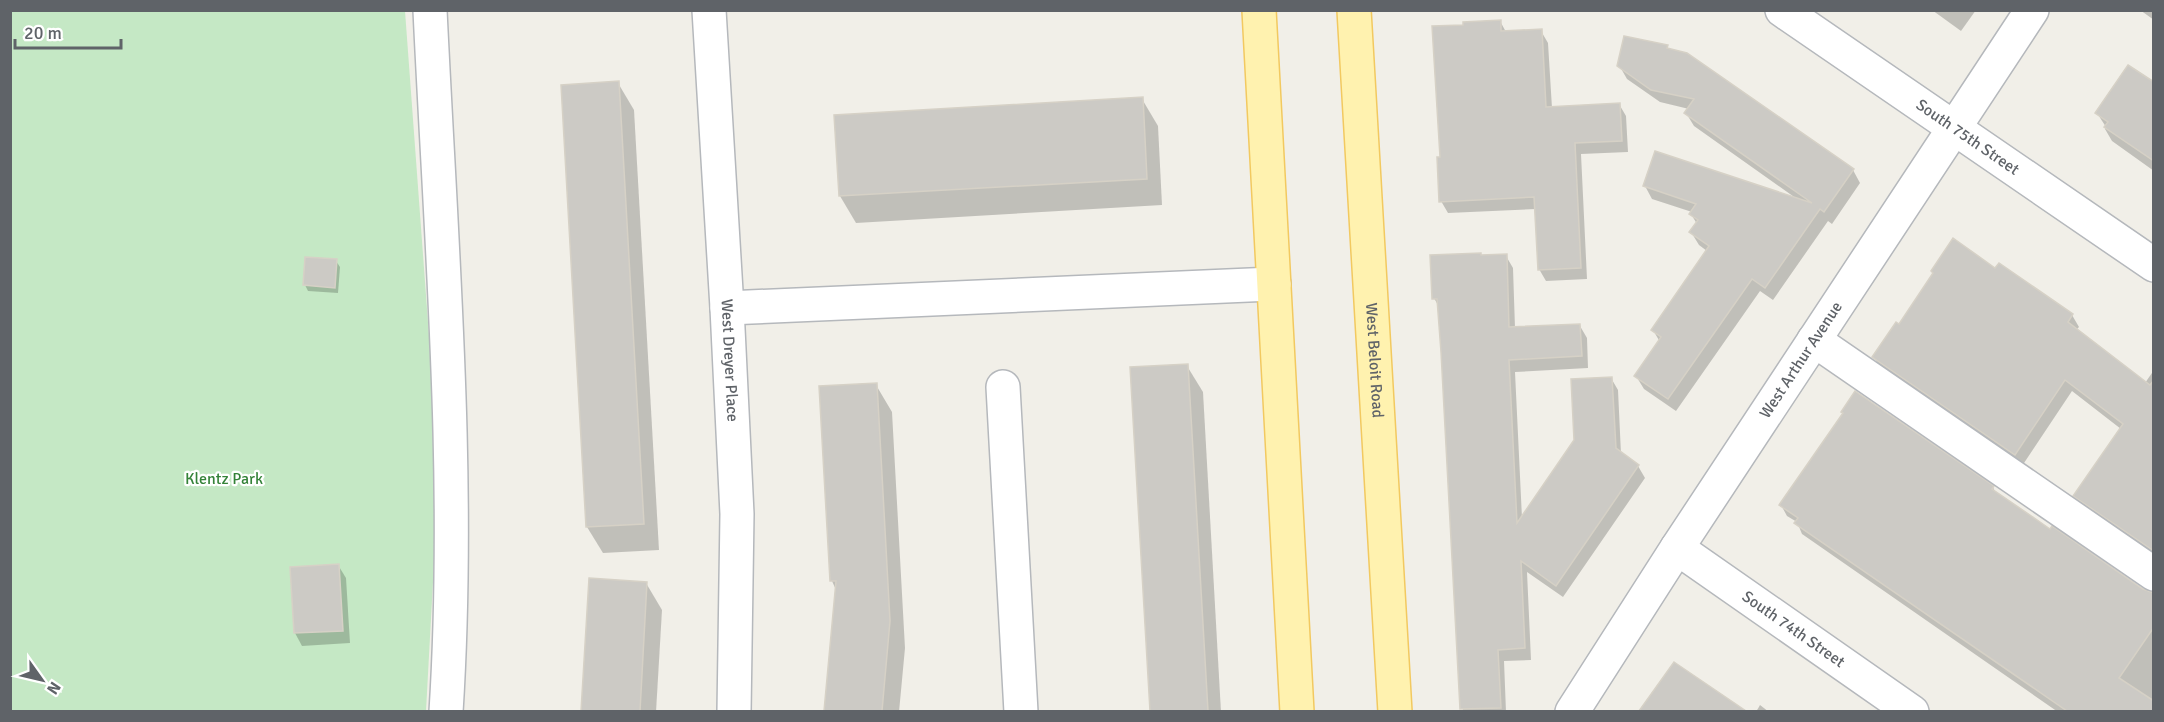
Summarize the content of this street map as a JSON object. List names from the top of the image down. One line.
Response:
{"streets":{"main road":["West Beloit Road"],"street":["South 75th Street","West Arthur Avenue","West Dreyer Place","South 74th Street"]},"crossings":[["South 75th Street","West Arthur Avenue"],["West Arthur Avenue","South 74th Street"]],"parks":["Klentz Park"],"scale_bar":"20 m","north":"bottom right"}
